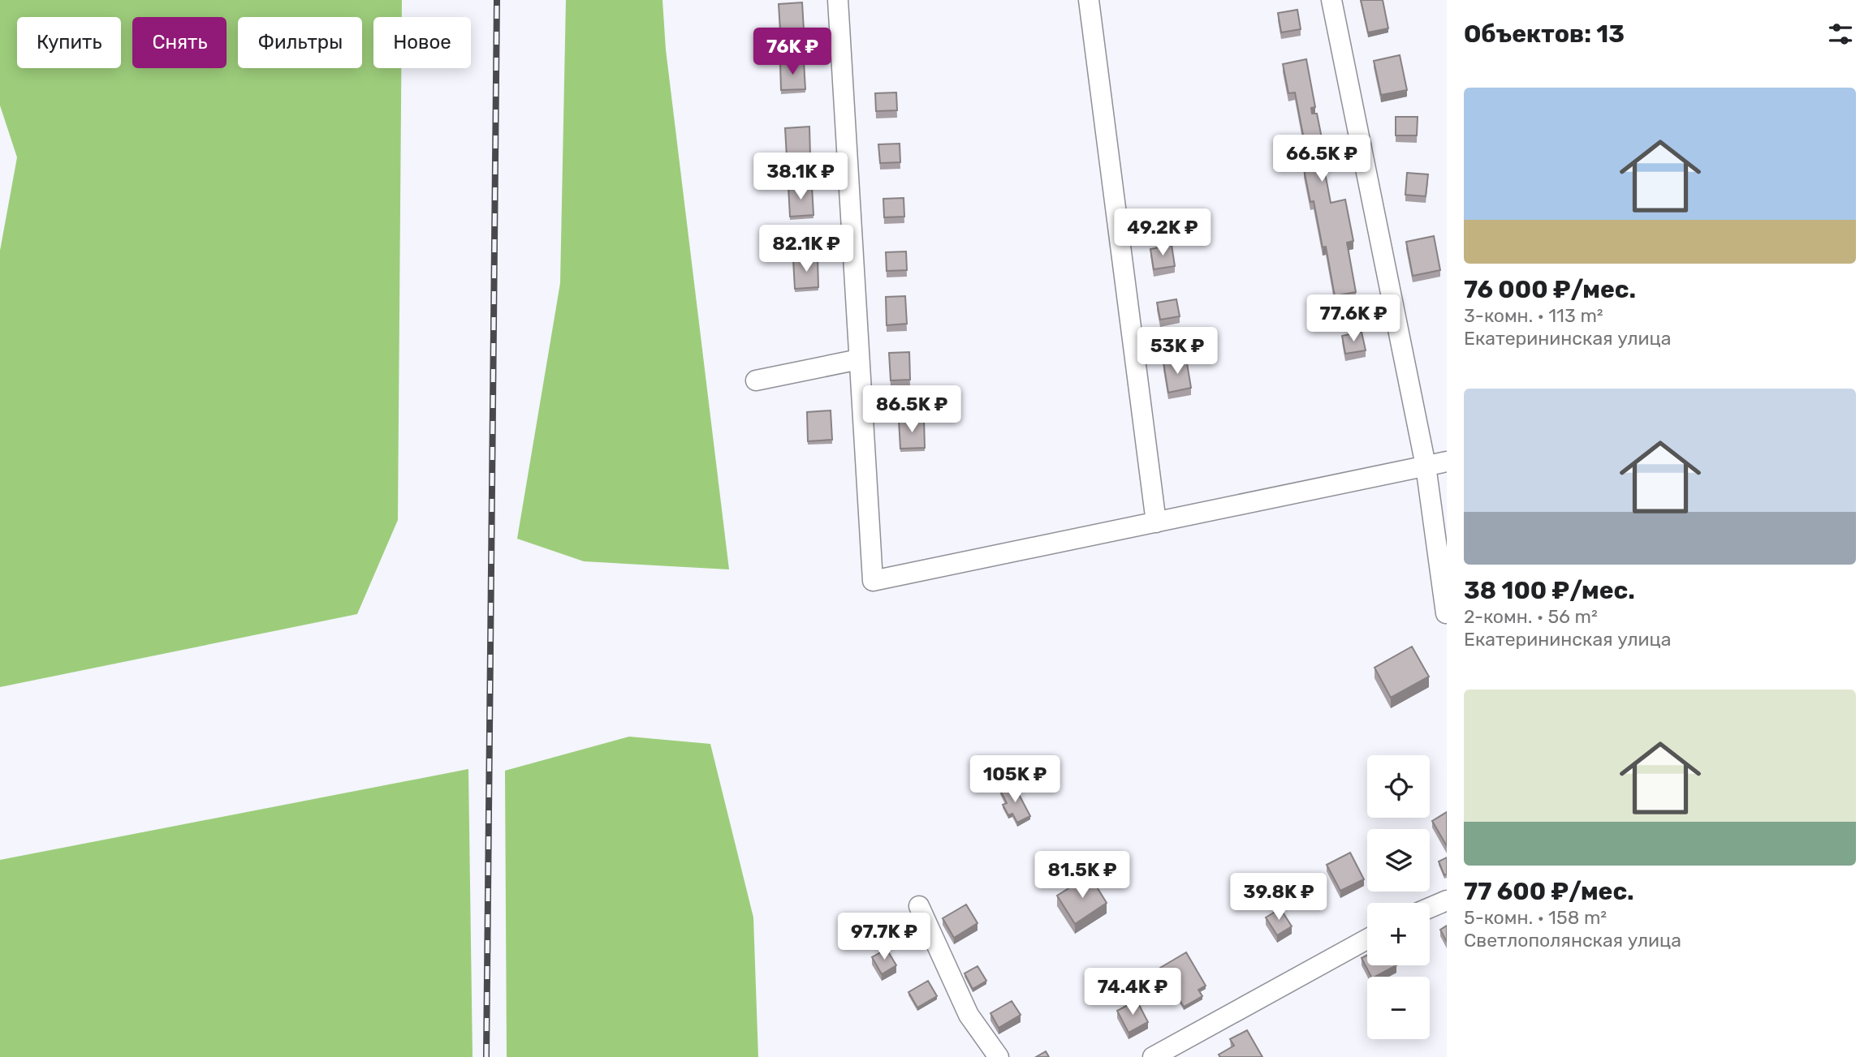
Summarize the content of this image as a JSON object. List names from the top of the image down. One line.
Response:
{"page":{"heading":"Объектов: 13","chip":["Купить","Снять","Фильтры","Новое"],"price":["76K ₽","66.5K ₽","38.1K ₽","49.2K ₽","82.1K ₽","77.6K ₽","53K ₽","86.5K ₽","105K ₽","81.5K ₽","39.8K ₽","97.7K ₽","74.4K ₽"],"list":[{"name":"76 000 ₽/мес.","note":"3-комн. · 113 m² · Екатерининская улица"},{"name":"38 100 ₽/мес.","note":"2-комн. · 56 m² · Екатерининская улица"},{"name":"77 600 ₽/мес.","note":"5-комн. · 158 m² · Светлополянская улица"}],"map_buttons":["+","−"]}}
